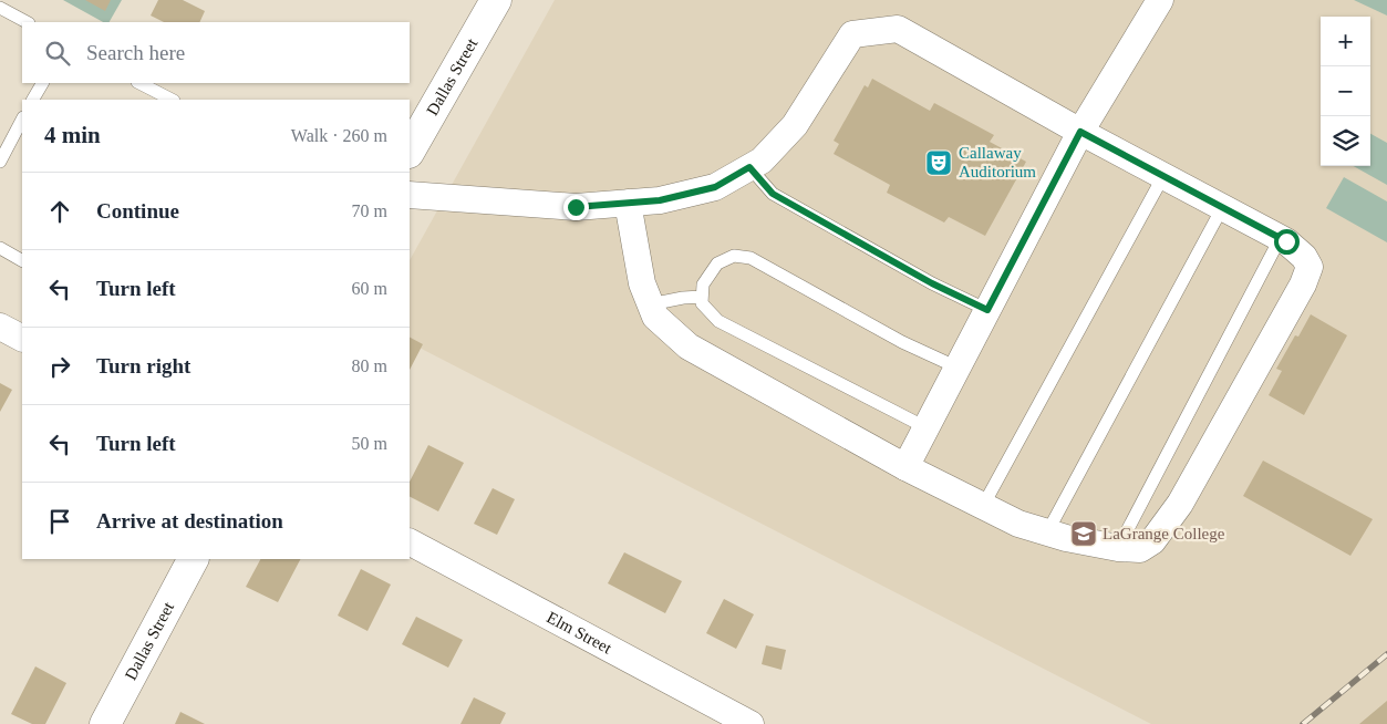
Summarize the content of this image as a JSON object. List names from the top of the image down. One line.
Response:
{"streets":{"street":["Dallas Street","Elm Street"]},"places":{"theatre":["Callaway Auditorium"],"school or university":["LaGrange College"]},"page":{"map_buttons":["+","−"],"search":"Search here","heading":["4 min","Walk · 260 m"],"list":[["Continue","70 m"],["Turn left","60 m"],["Turn right","80 m"],["Turn left","50 m"],"Arrive at destination"]}}
